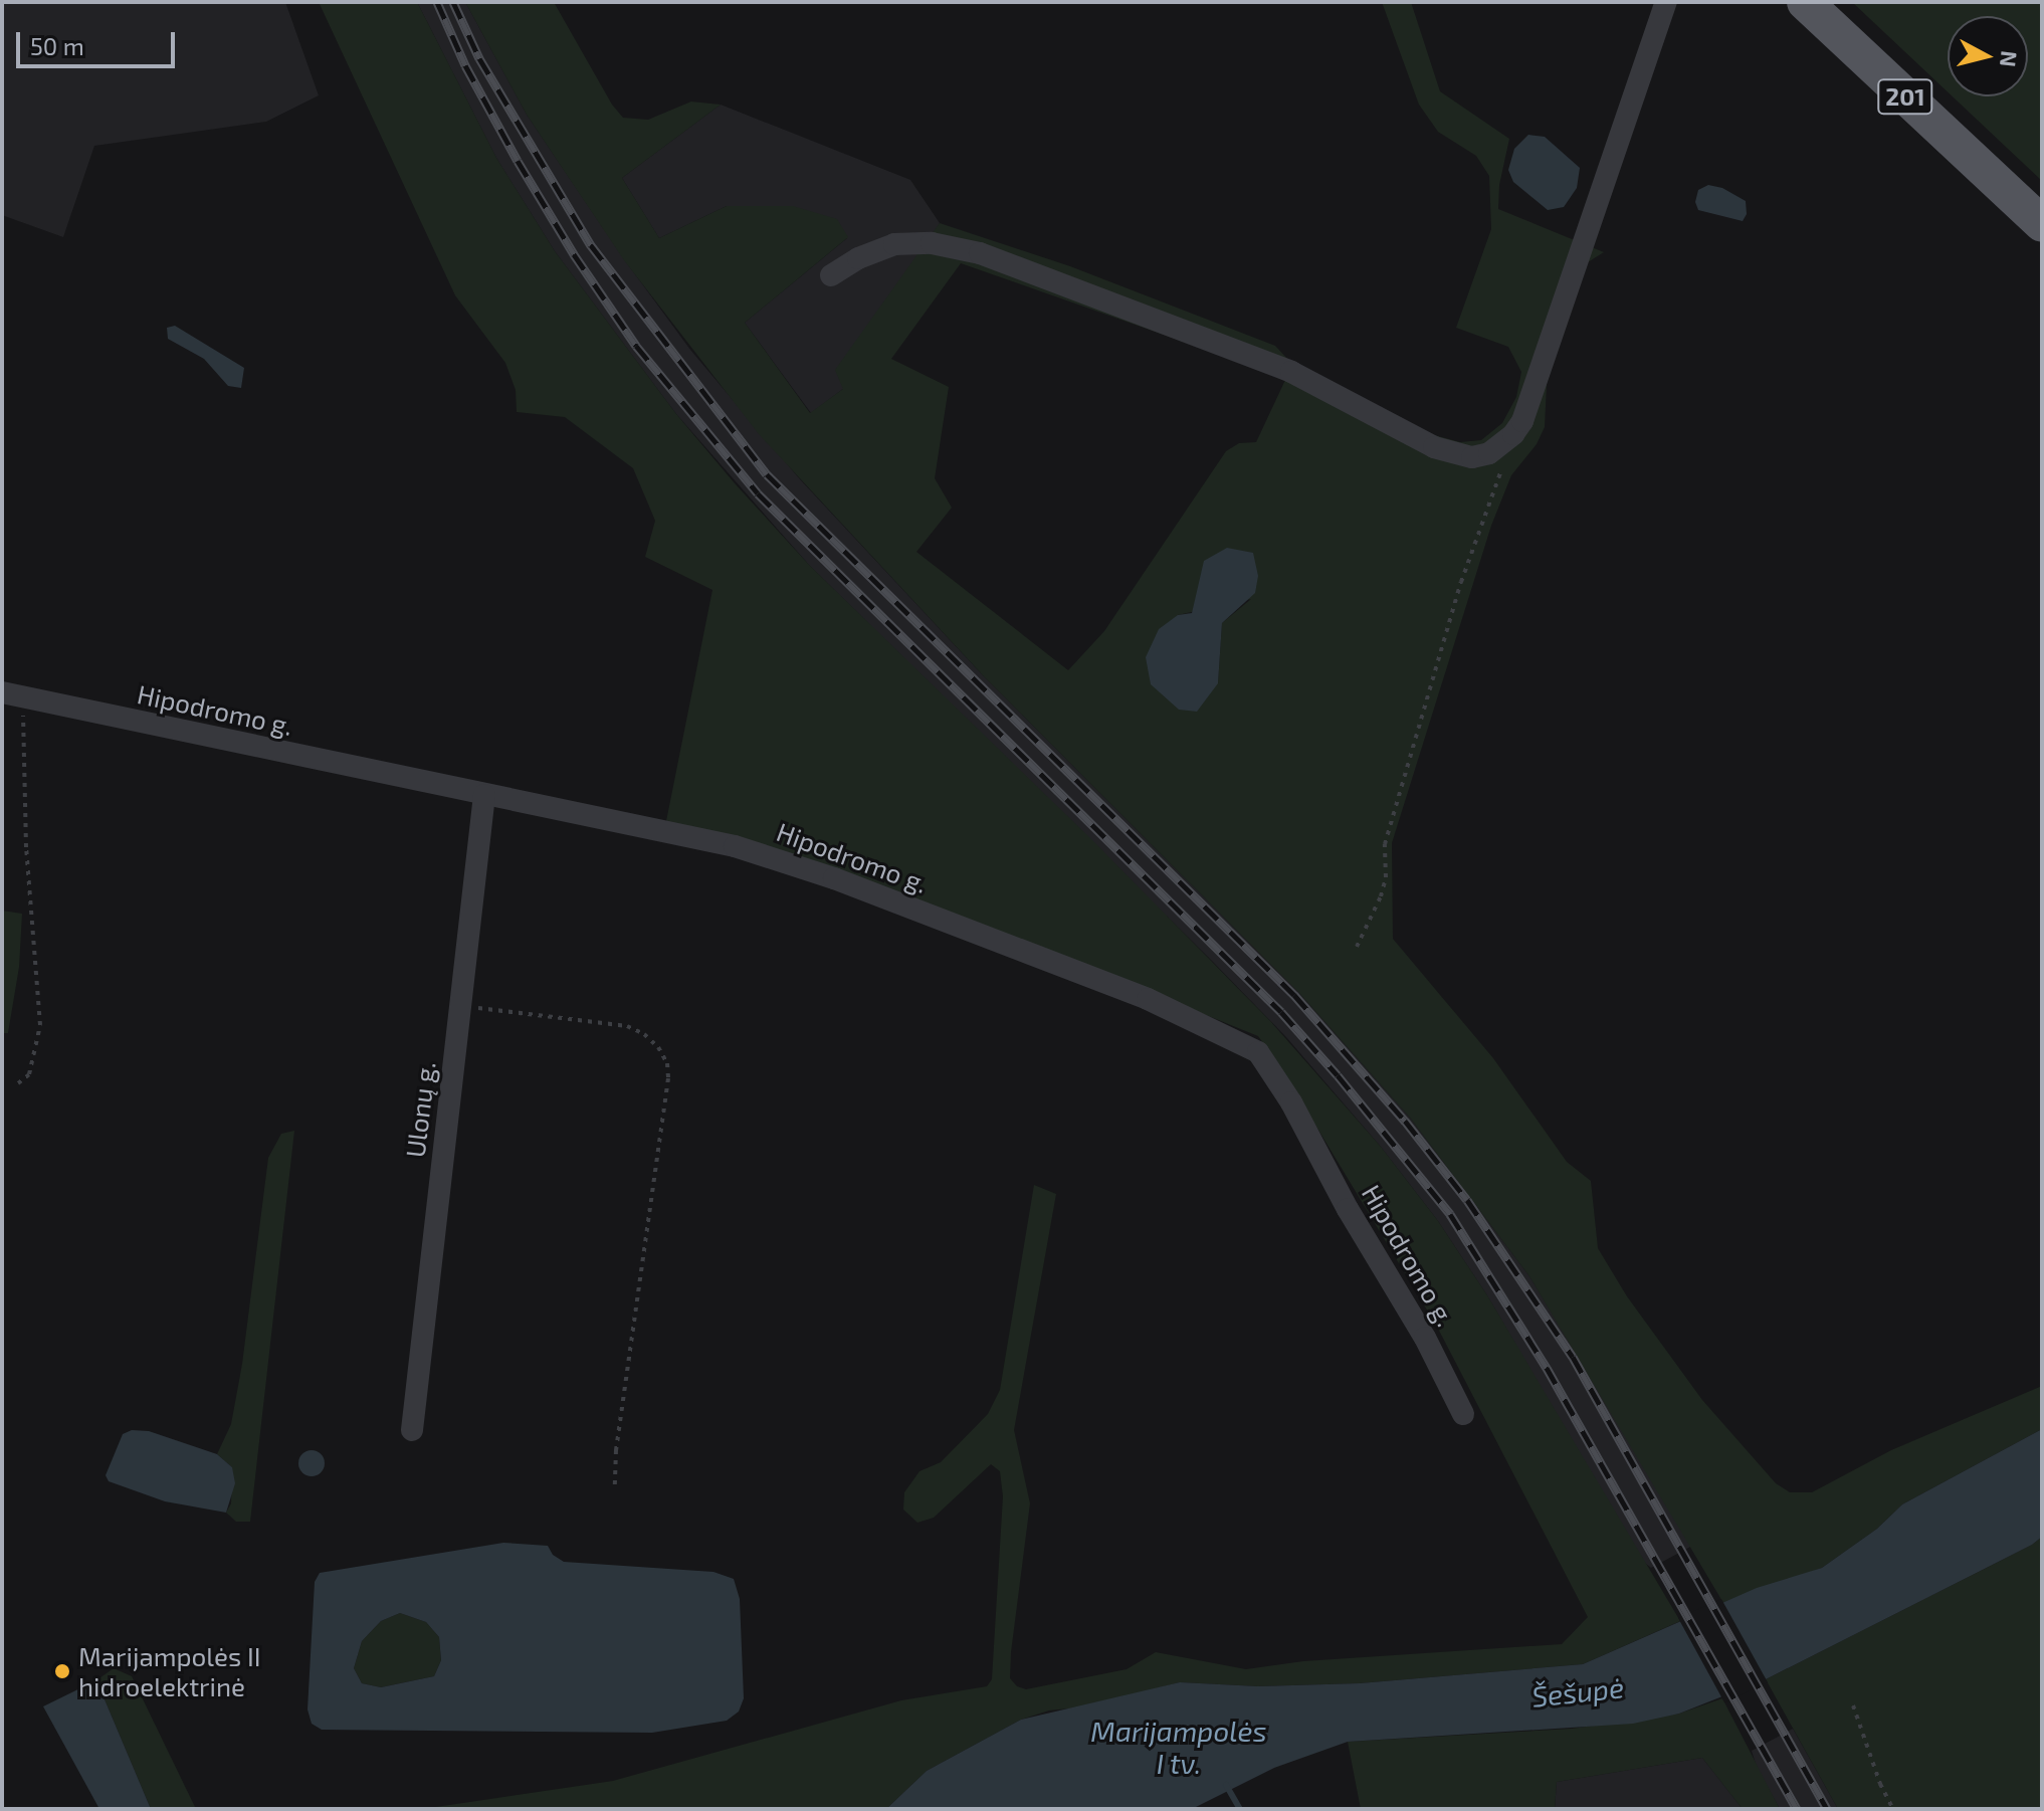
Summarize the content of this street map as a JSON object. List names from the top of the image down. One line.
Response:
{"streets":{"main road":["201"],"street":["Hipodromo g.","Ulonų g."]},"crossings":[["Hipodromo g.","Ulonų g."]],"water":["Šešupė","Marijampolės I tv."],"places":["Marijampolės II hidroelektrinė"],"scale_bar":"50 m","north":"right"}
